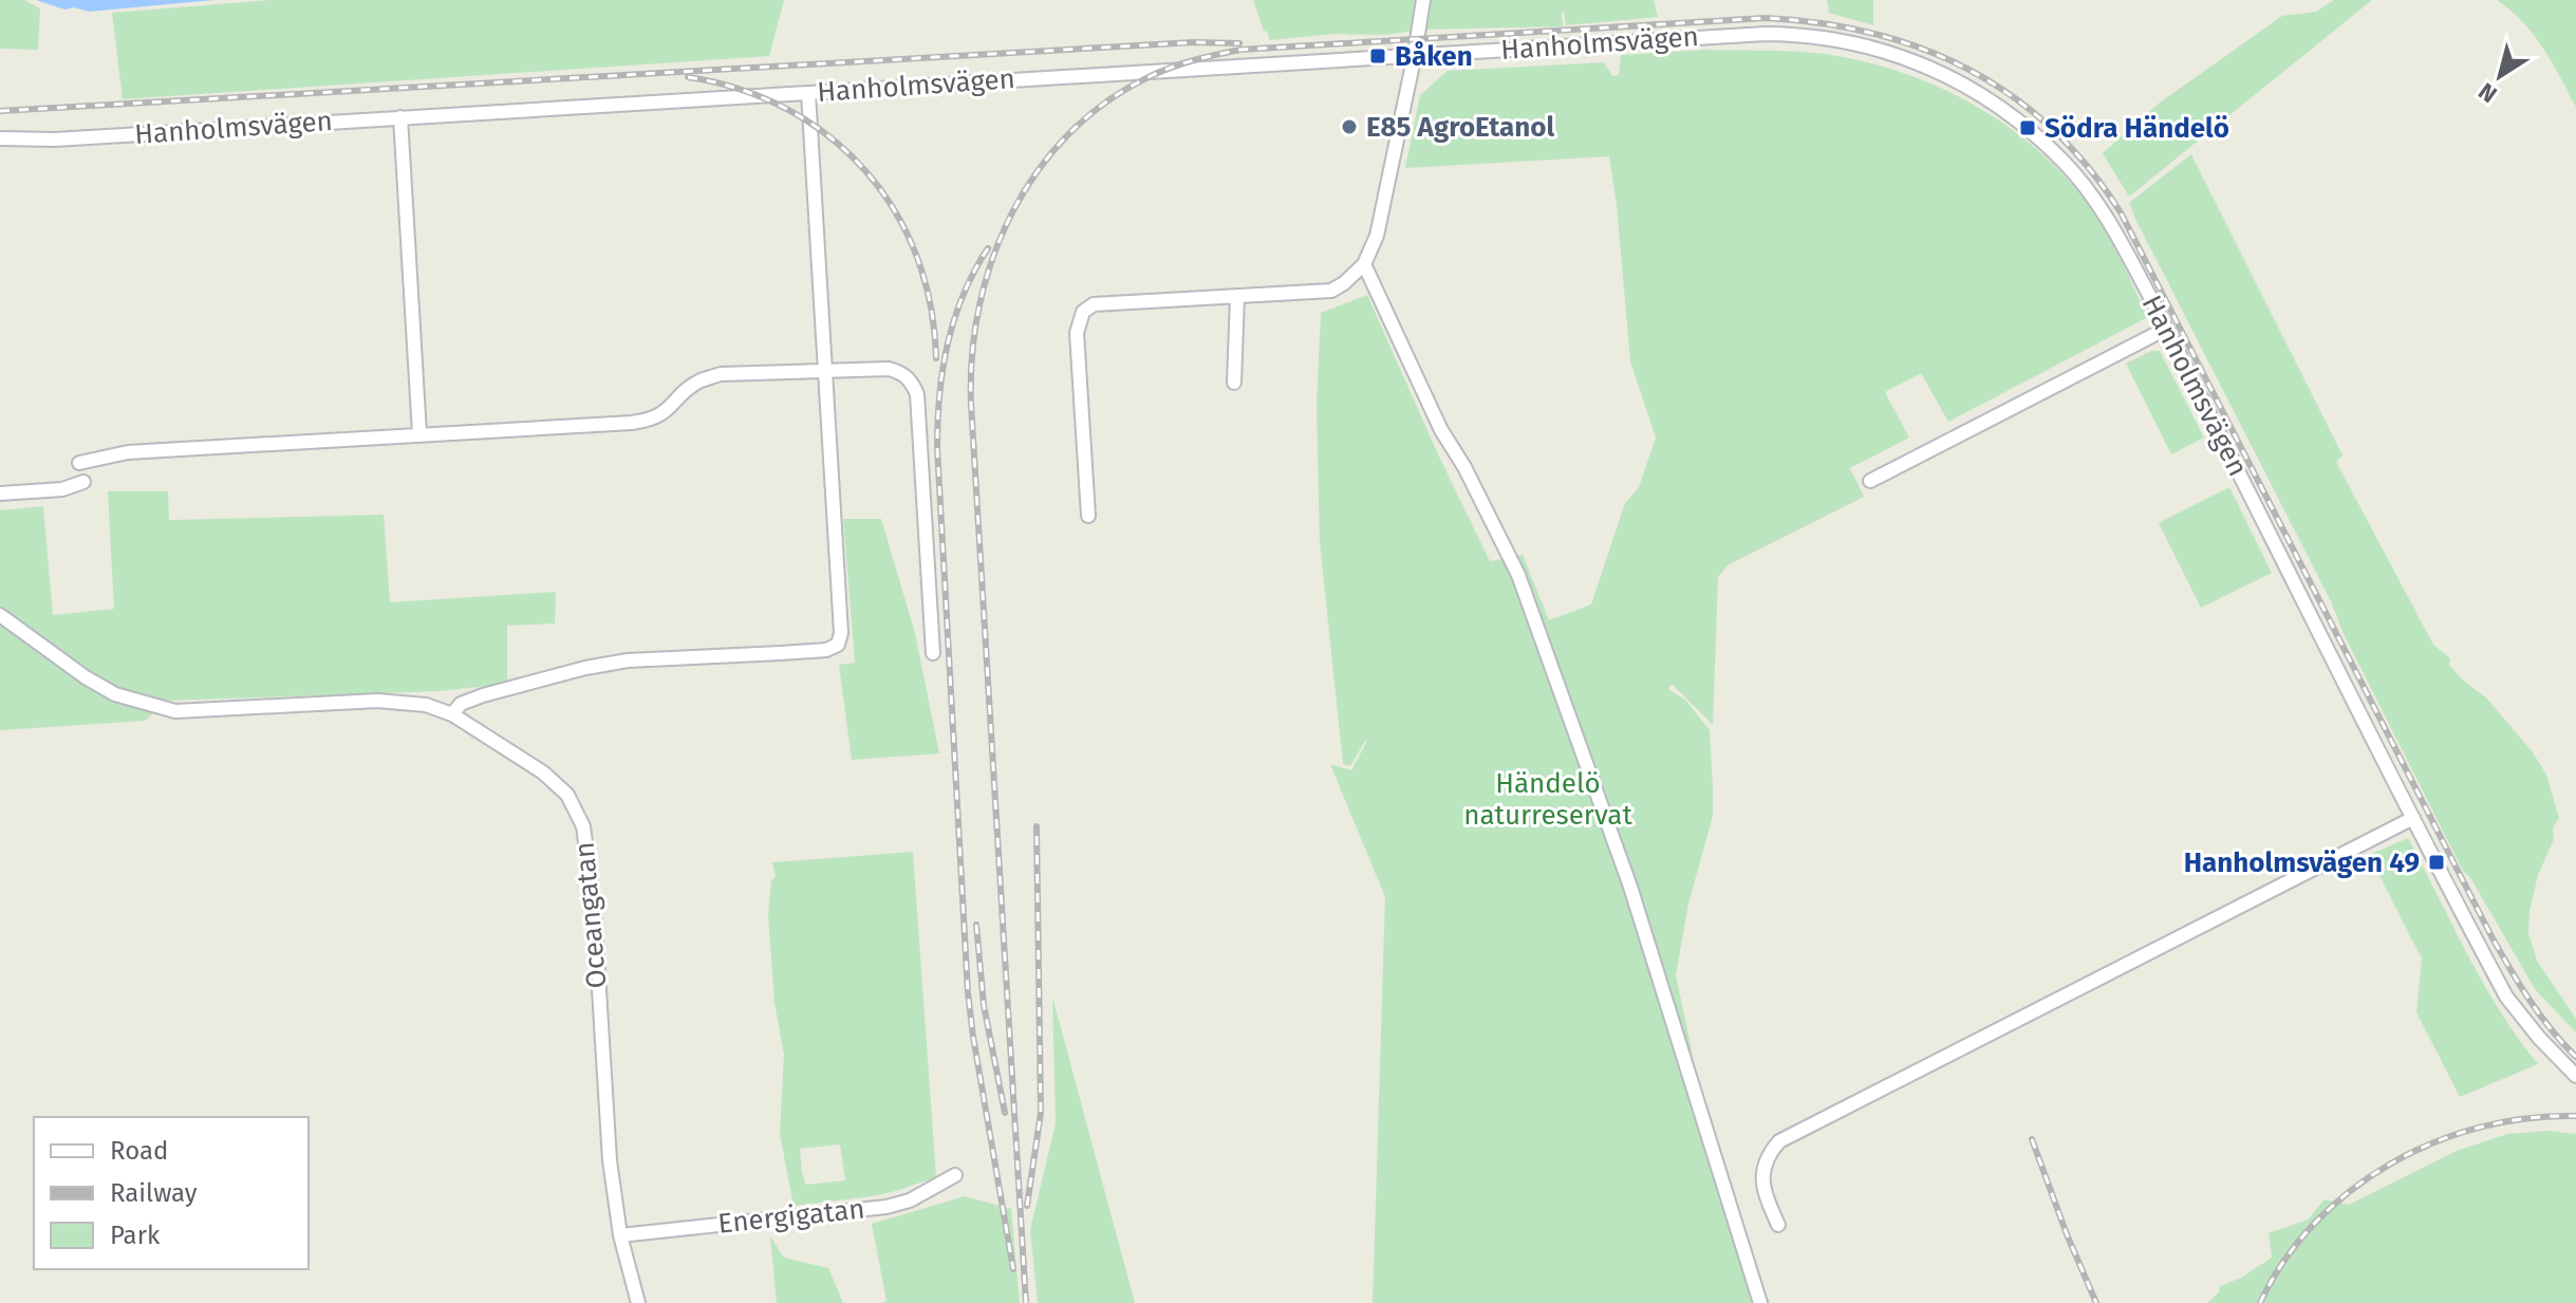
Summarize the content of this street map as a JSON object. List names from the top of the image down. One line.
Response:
{"streets":{"street":["Hanholmsvägen","Oceangatan","Energigatan"]},"crossings":[["Oceangatan","Energigatan"]],"parks":["Händelö naturreservat"],"places":{"transit":["Båken","Södra Händelö","Hanholmsvägen 49"],"other":["E85 AgroEtanol"]},"legend":["Road","Railway","Park"],"north":"bottom left"}
